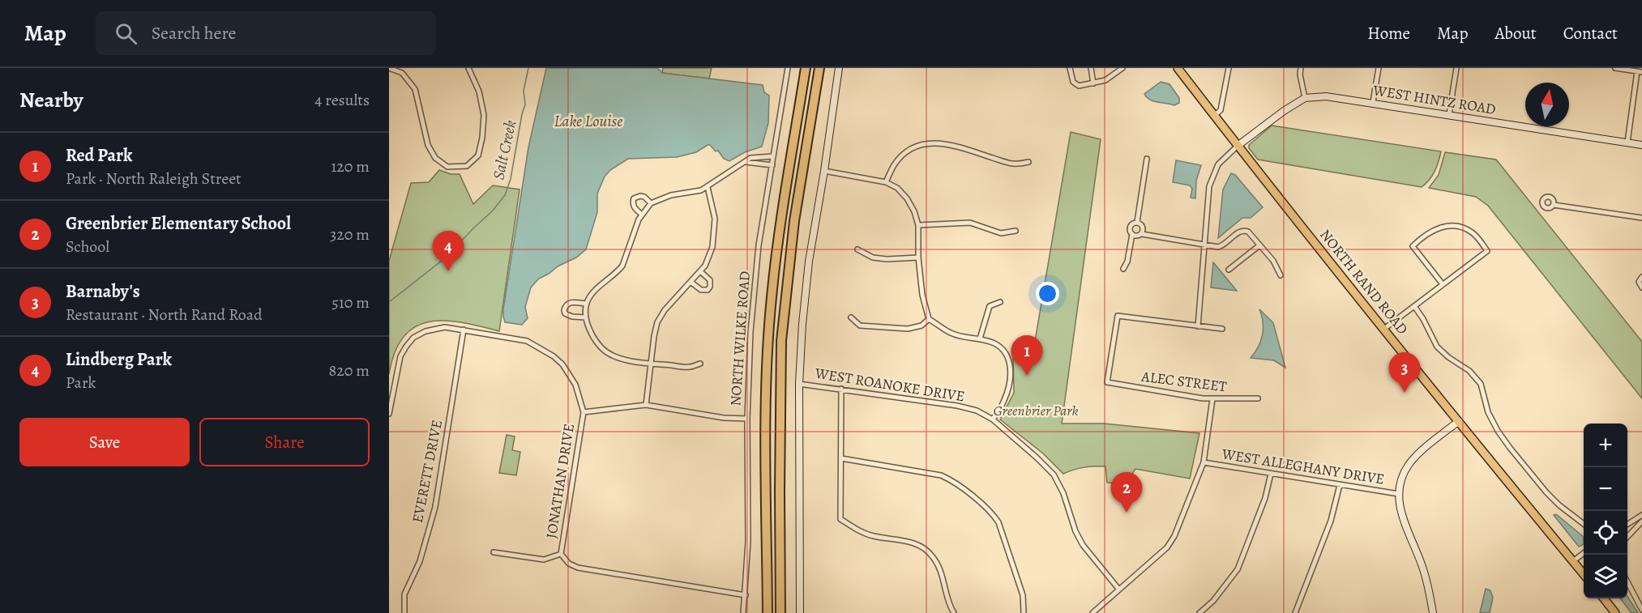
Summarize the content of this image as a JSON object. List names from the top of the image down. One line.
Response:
{"streets":{"main road":["NORTH RAND ROAD"],"street":["WEST HINTZ ROAD","NORTH WILKE ROAD","ALEC STREET","WEST ROANOKE DRIVE","WEST ALLEGHANY DRIVE","EVERETT DRIVE","JONATHAN DRIVE"]},"crossings":[["WEST HINTZ ROAD","NORTH RAND ROAD"]],"water":["Lake Louise","Salt Creek"],"parks":["Greenbrier Park"],"north":"top","page":{"header":"Map","search":"Search here","nav":["Home","Map","About","Contact"],"heading":["Nearby","4 results"],"list":[{"mark":"1","name":"Red Park","note":"Park · North Raleigh Street","value":"120 m"},{"mark":"2","name":"Greenbrier Elementary School","note":"School","value":"320 m"},{"mark":"3","name":"Barnaby's","note":"Restaurant · North Rand Road","value":"510 m"},{"mark":"4","name":"Lindberg Park","note":"Park","value":"820 m"}],"pins":["4","1","3","2"],"buttons":["Save","Share"],"map_buttons":["+","−"]}}
